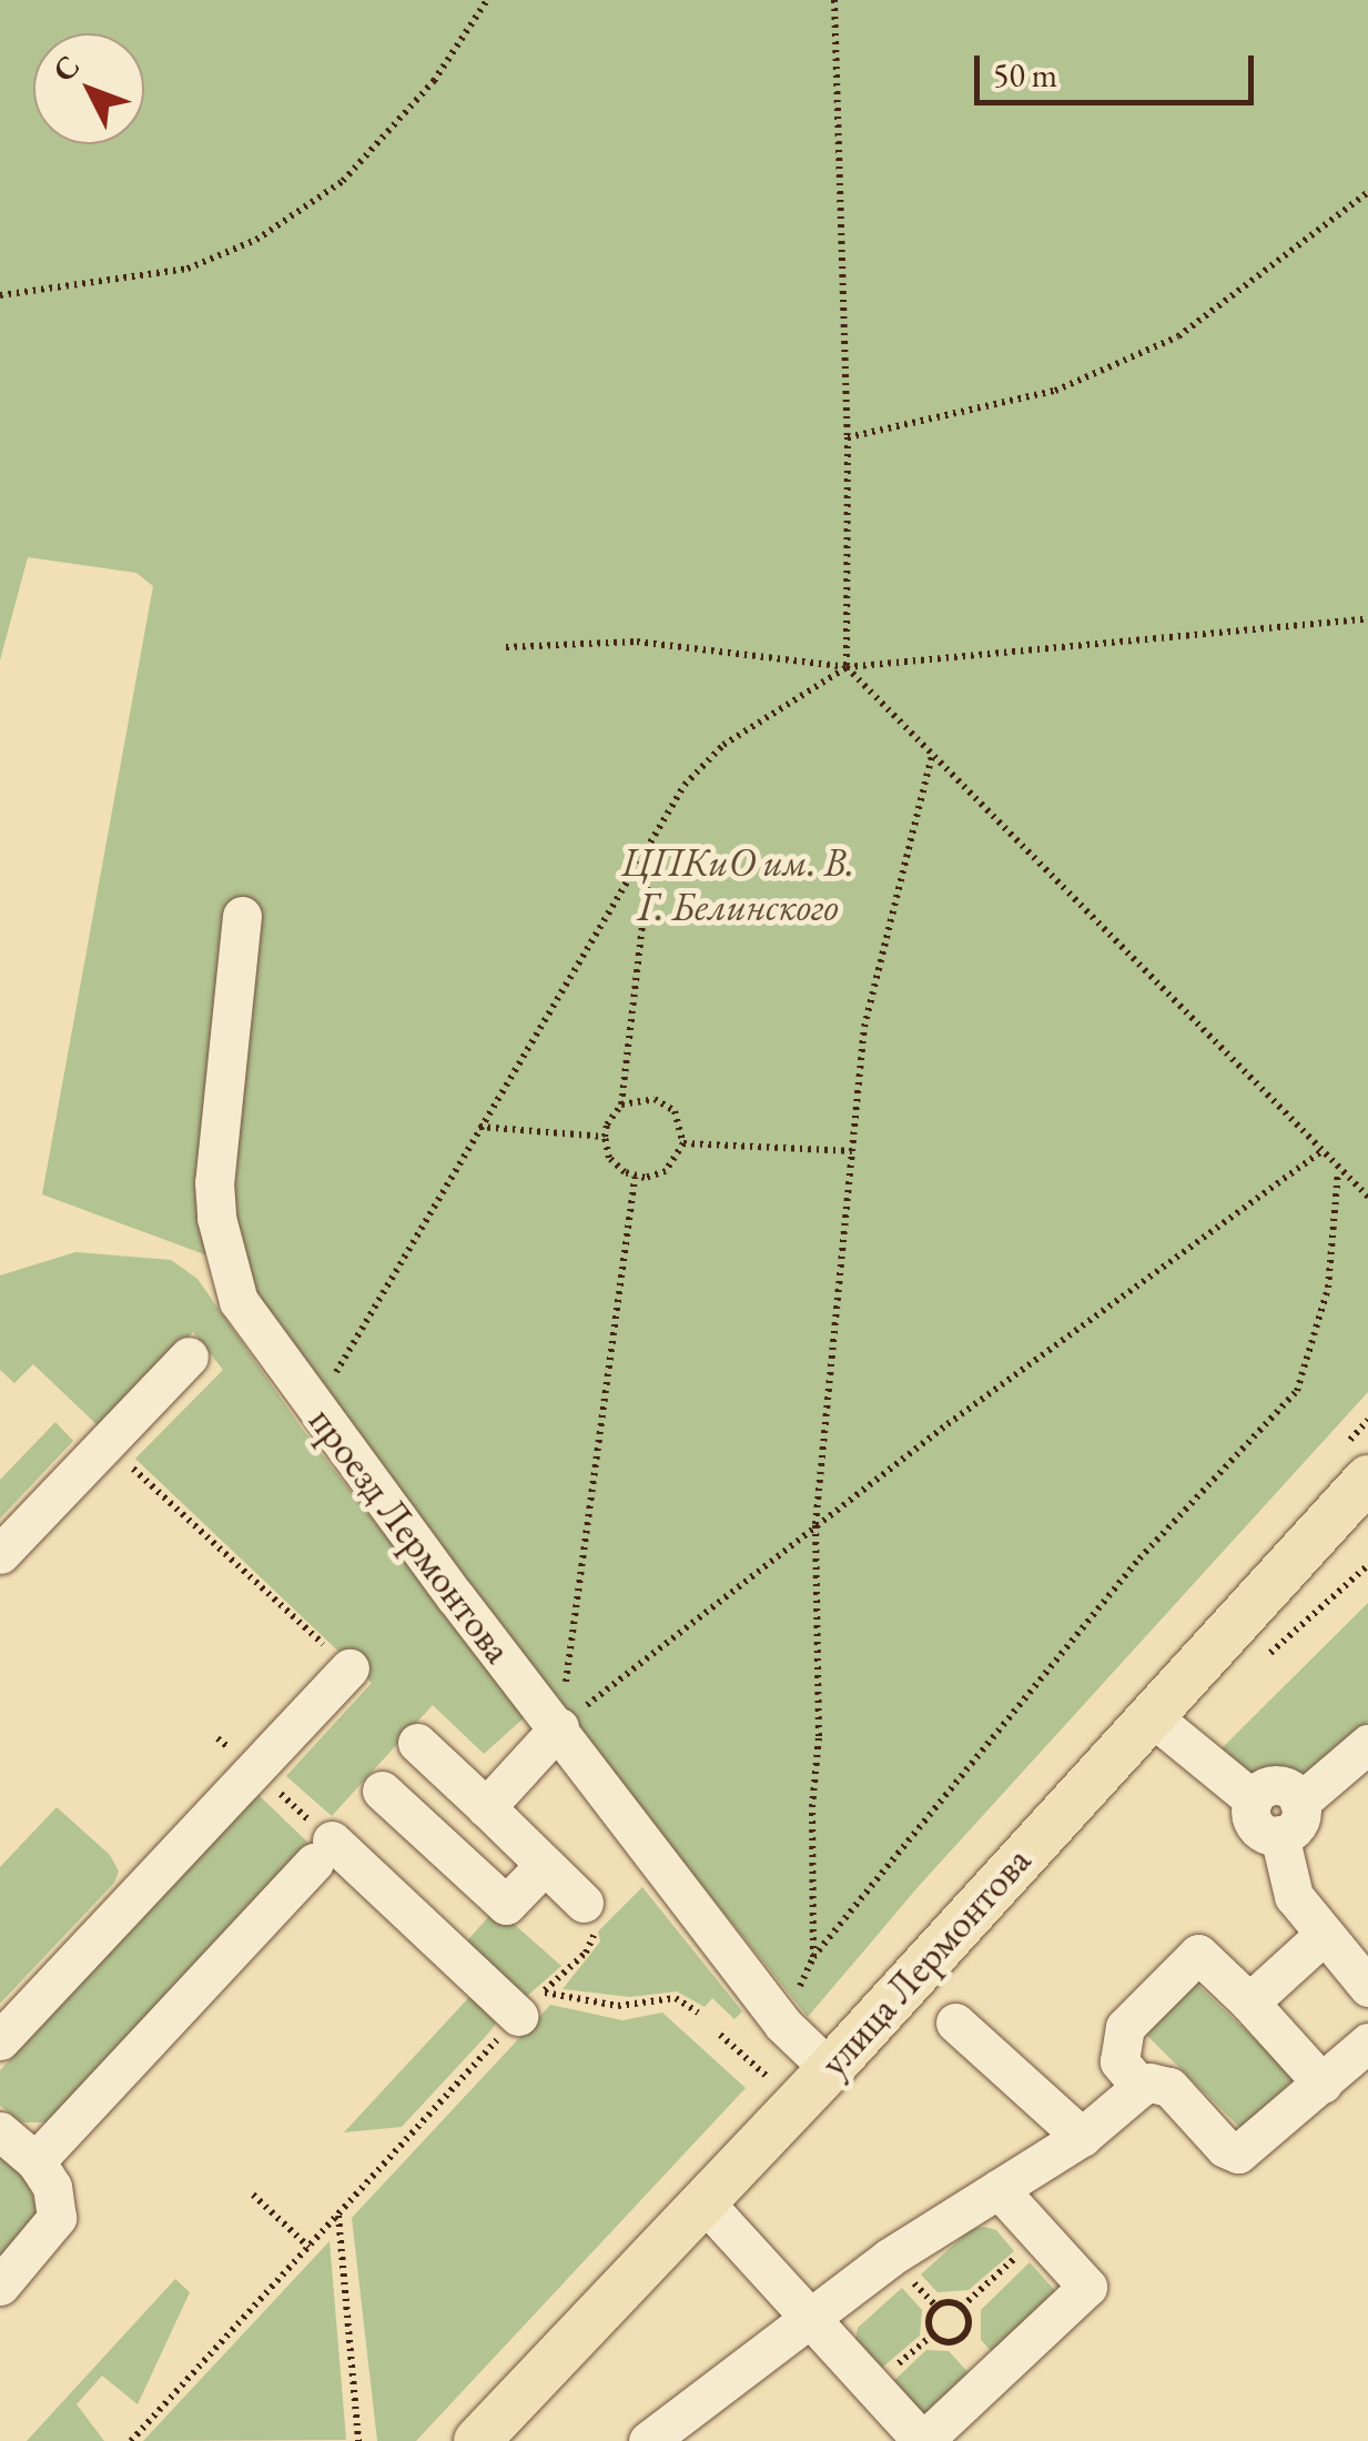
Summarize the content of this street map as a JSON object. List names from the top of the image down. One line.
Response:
{"streets":{"main road":["улица Лермонтова"],"street":["проезд Лермонтова"]},"crossings":[["проезд Лермонтова","улица Лермонтова"]],"parks":["ЦПКиО им. В. Г. Белинского"],"scale_bar":"50 m","north":"top left"}
